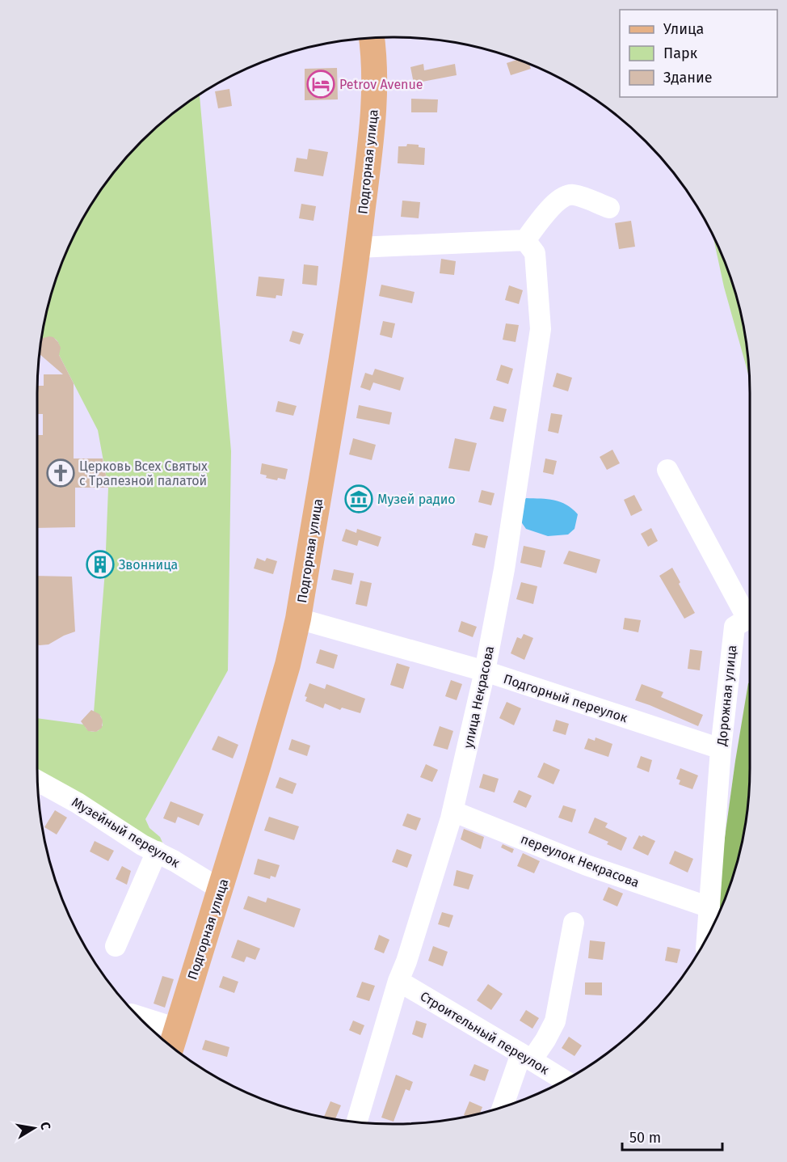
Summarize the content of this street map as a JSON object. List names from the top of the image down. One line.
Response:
{"streets":{"main road":["Подгорная улица"],"street":["Дорожная улица","улица Некрасова","Подгорный переулок","Музейный переулок","переулок Некрасова","Строительный переулок"]},"crossings":[["Подгорная улица","Подгорный переулок"],["Подгорная улица","Музейный переулок"],["Дорожная улица","Подгорный переулок"],["Дорожная улица","переулок Некрасова"],["улица Некрасова","Подгорный переулок"],["улица Некрасова","переулок Некрасова"],["улица Некрасова","Строительный переулок"]],"places":{"hotel":["Petrov Avenue"],"church":["Церковь Всех Святых с Трапезной палатой"],"museum":["Музей радио"],"building":["Звонница"]},"legend":["Улица","Парк","Здание"],"scale_bar":"50 m","north":"right"}
